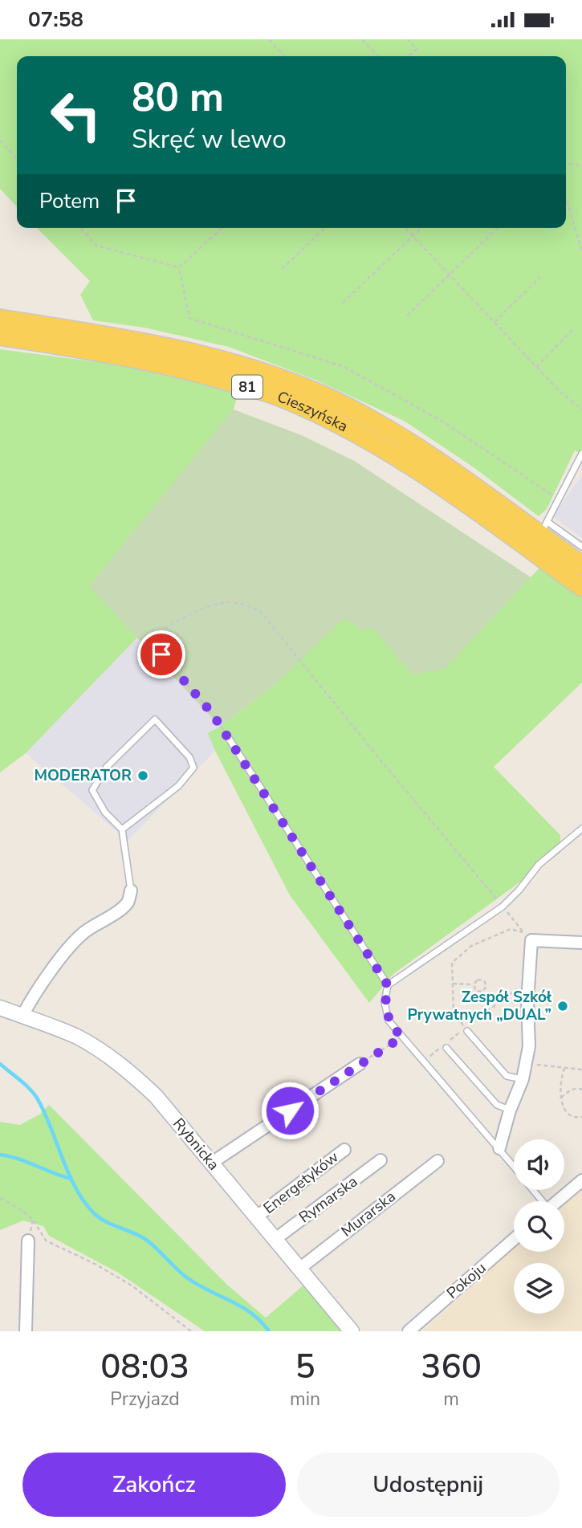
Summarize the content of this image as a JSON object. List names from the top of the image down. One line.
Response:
{"streets":{"main road":["81","Cieszyńska"],"street":["Rybnicka","Energetyków","Rymarska","Murarska","Pokoju"]},"crossings":[["Rybnicka","Energetyków"],["Rybnicka","Rymarska"],["Rybnicka","Murarska"]],"places":["MODERATOR","Zespół Szkół Prywatnych „DUAL”"],"page":{"status":"07:58","turn":["80 m","Skręć w lewo"],"then":"Potem","eta":["08:03","Przyjazd","5","min","360","m"],"buttons":["Zakończ","Udostępnij"]}}
